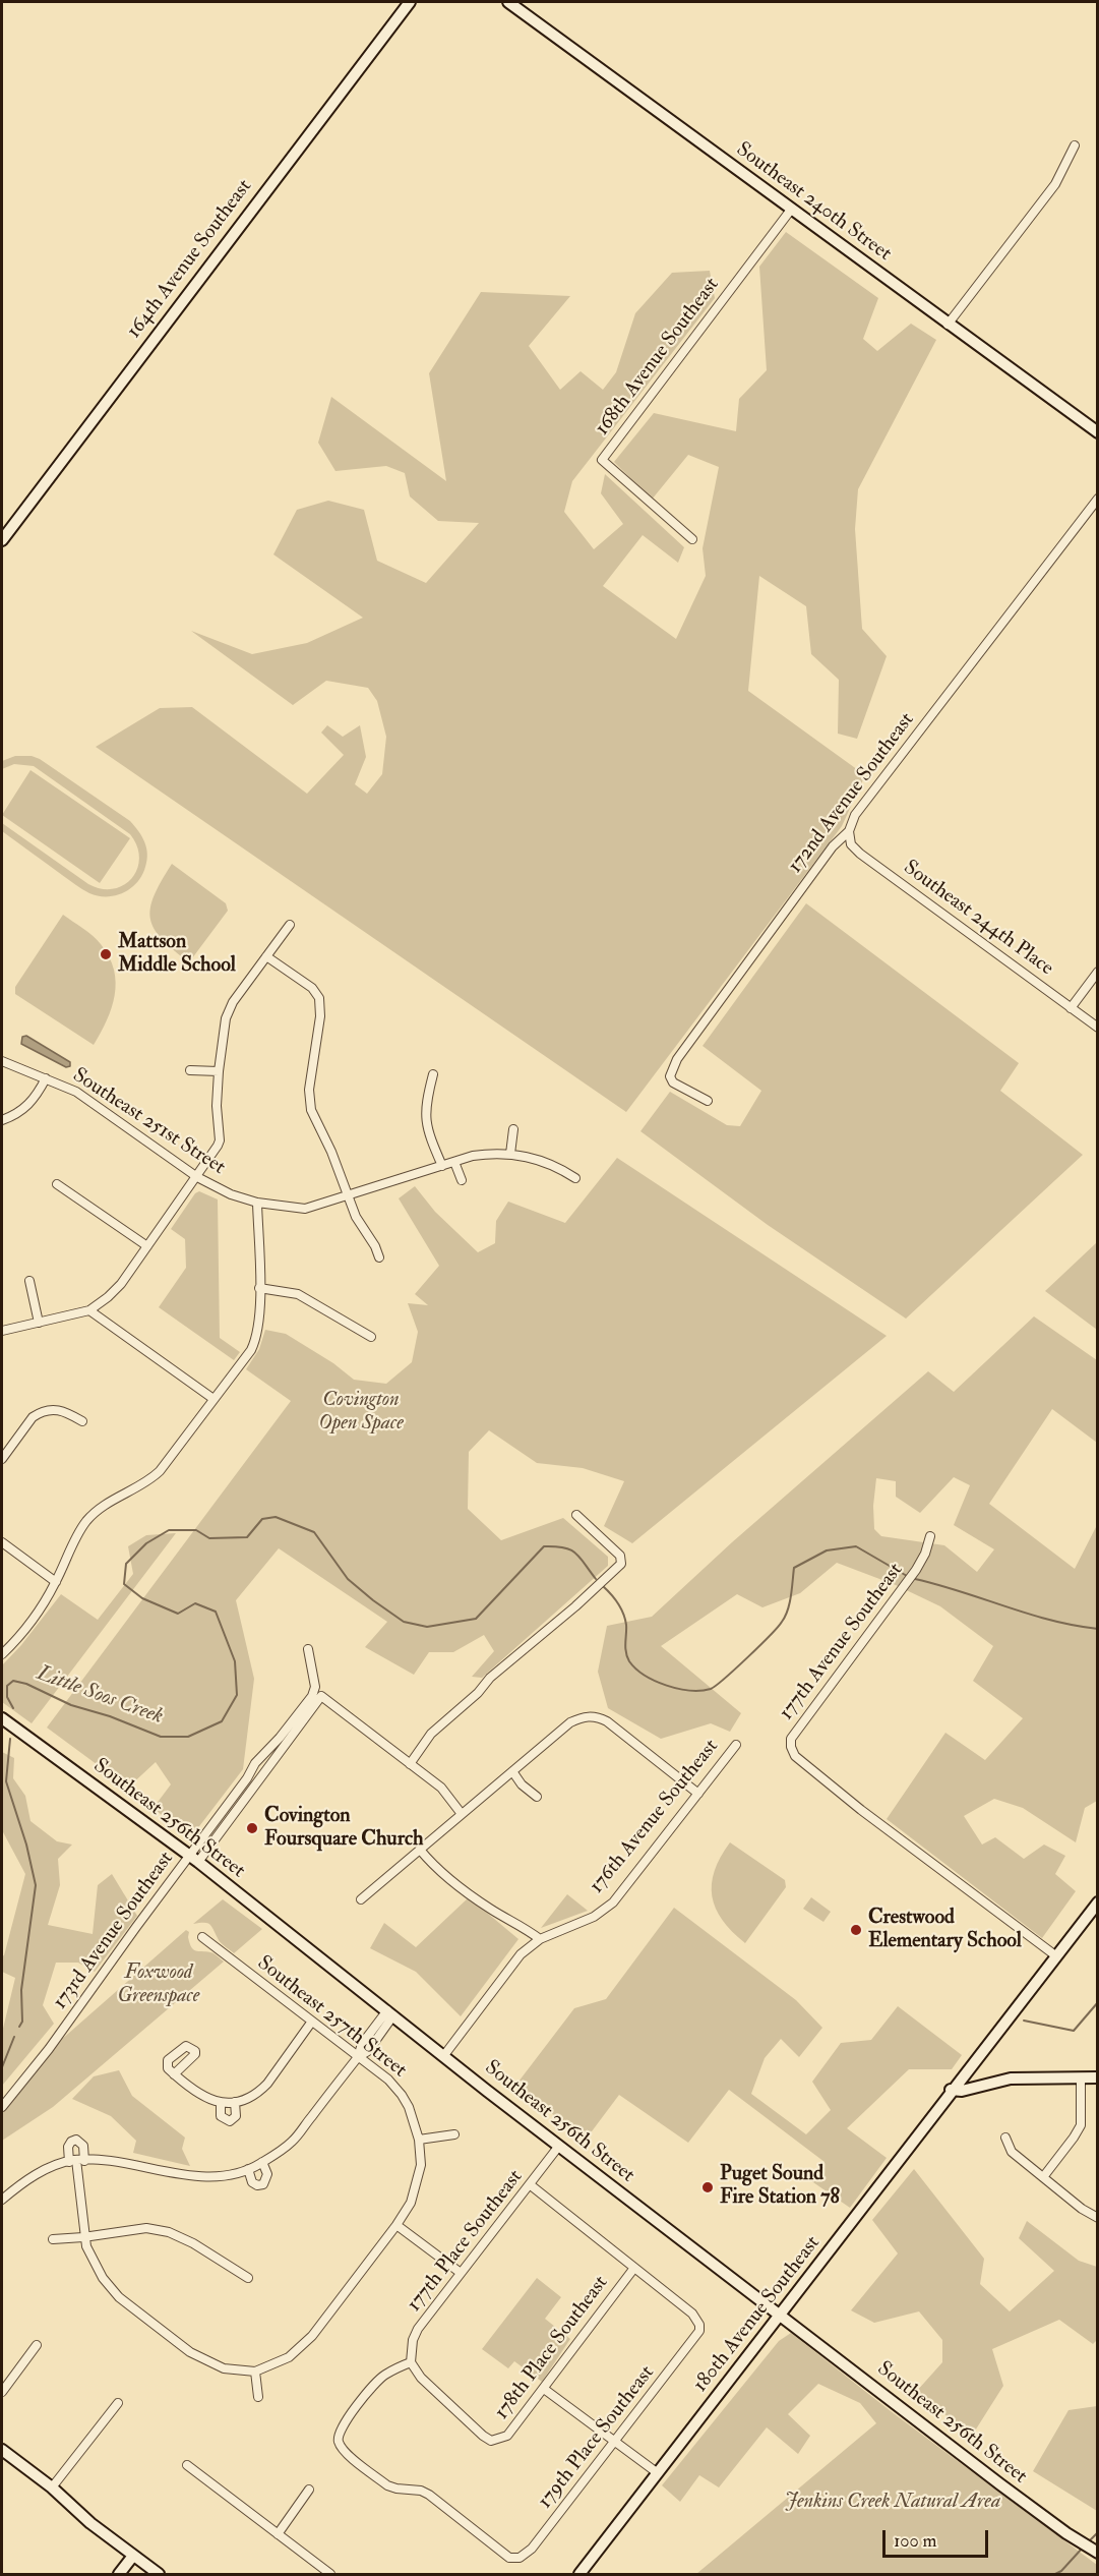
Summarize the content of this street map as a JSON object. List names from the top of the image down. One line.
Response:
{"streets":{"main road":["Southeast 240th Street","164th Avenue Southeast","Southeast 256th Street","180th Avenue Southeast"],"street":["168th Avenue Southeast","172nd Avenue Southeast","Southeast 244th Place","Southeast 251st Street","177th Avenue Southeast","176th Avenue Southeast","173rd Avenue Southeast","Southeast 257th Street","177th Place Southeast","178th Place Southeast","179th Place Southeast"]},"crossings":[["Southeast 240th Street","168th Avenue Southeast"],["172nd Avenue Southeast","Southeast 244th Place"],["177th Avenue Southeast","180th Avenue Southeast"],["176th Avenue Southeast","Southeast 256th Street"],["Southeast 256th Street","173rd Avenue Southeast"],["Southeast 256th Street","177th Place Southeast"],["Southeast 256th Street","180th Avenue Southeast"],["177th Place Southeast","178th Place Southeast"],["177th Place Southeast","179th Place Southeast"],["178th Place Southeast","179th Place Southeast"]],"water":["Little Soos Creek"],"parks":["Covington Open Space","Foxwood Greenspace","Jenkins Creek Natural Area"],"places":["Mattson Middle School","Covington Foursquare Church","Crestwood Elementary School","Puget Sound Fire Station 78"],"scale_bar":"100 m"}
